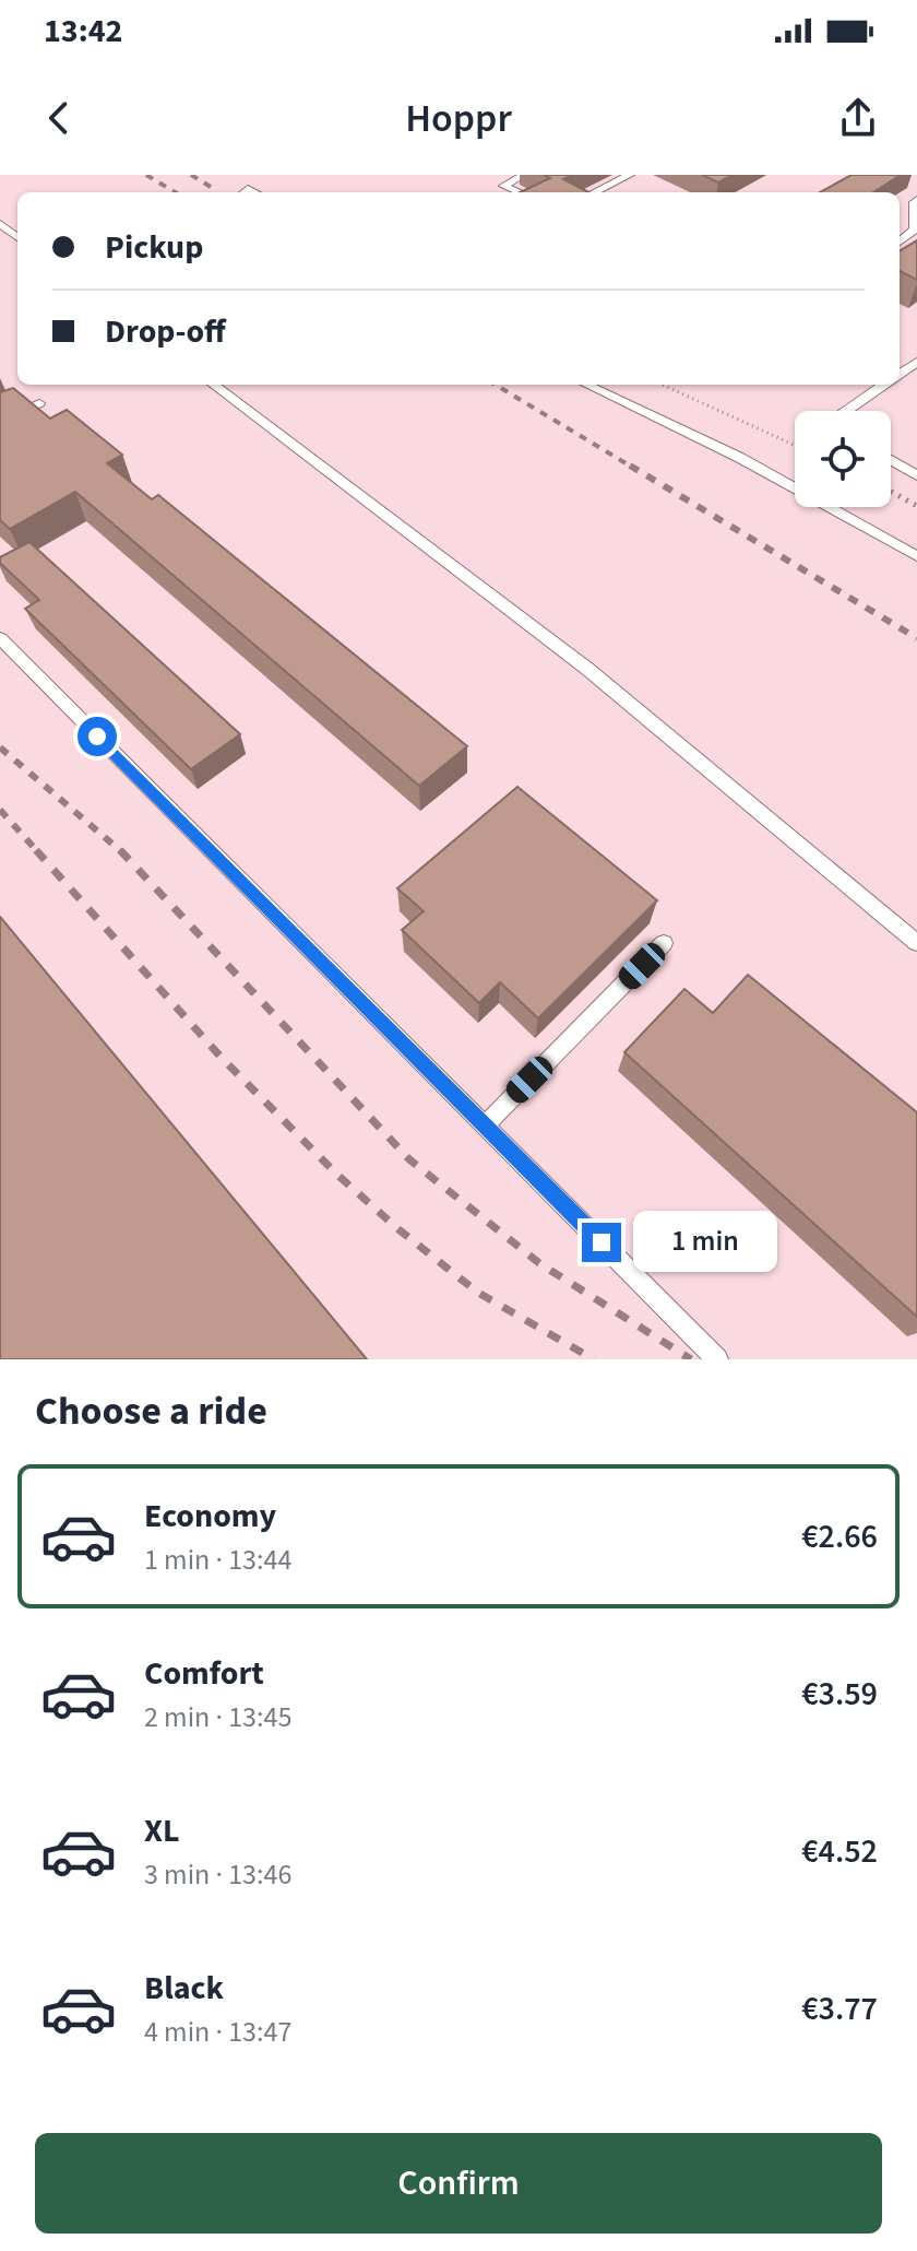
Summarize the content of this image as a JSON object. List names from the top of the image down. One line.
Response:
{"page":{"status":"13:42","header":"Hoppr","banner":["Pickup","Drop-off"],"bubble":"1 min","heading":"Choose a ride","list":[{"name":"Economy","note":"1 min · 13:44","value":"€2.66"},{"name":"Comfort","note":"2 min · 13:45","value":"€3.59"},{"name":"XL","note":"3 min · 13:46","value":"€4.52"},{"name":"Black","note":"4 min · 13:47","value":"€3.77"}],"buttons":"Confirm"}}
